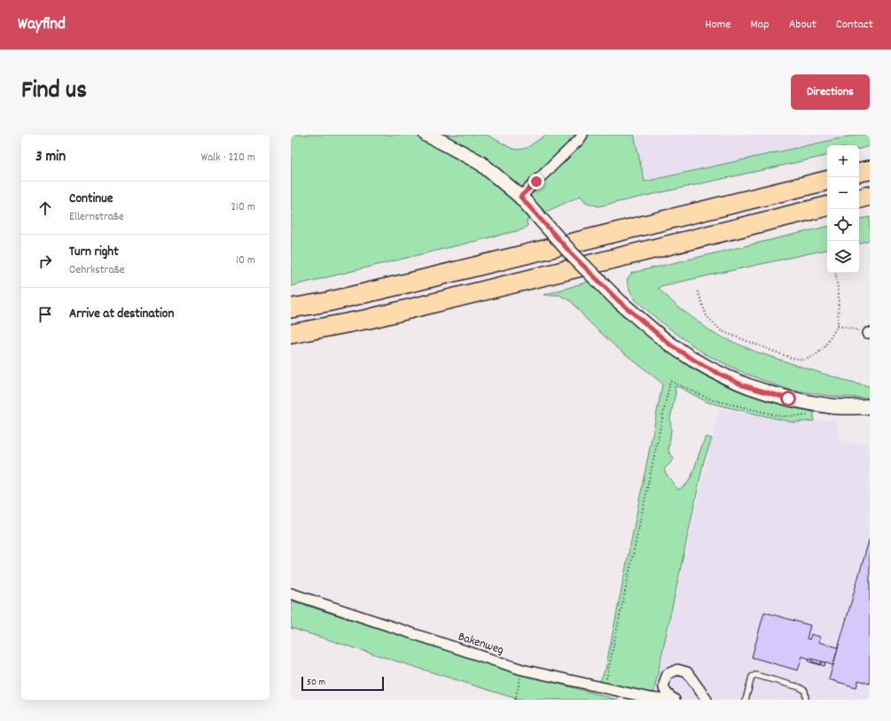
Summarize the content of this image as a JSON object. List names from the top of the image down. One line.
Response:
{"streets":{"street":["Bakenweg"]},"scale_bar":"50 m","page":{"header":"Wayfind","nav":["Home","Map","About","Contact"],"title":"Find us","buttons":"Directions","heading":["3 min","Walk · 220 m"],"map_buttons":["+","−"],"list":[["Continue","Ellernstraße","210 m"],["Turn right","Oehrkstraße","10 m"],"Arrive at destination"],"scale":"50 m"}}
